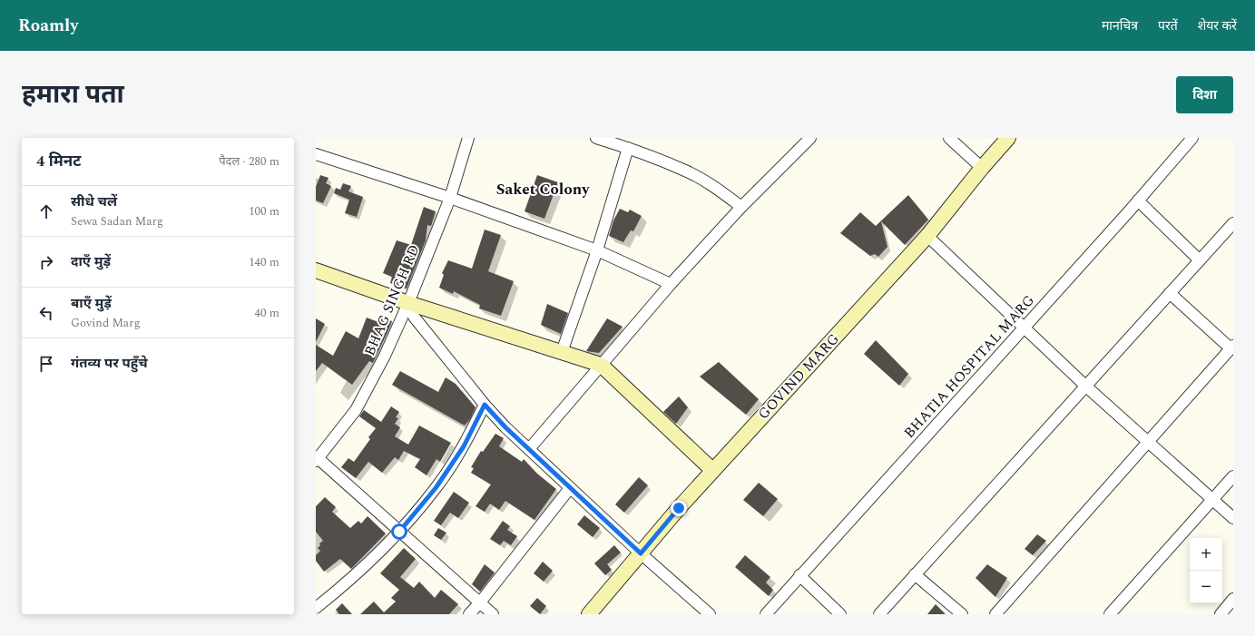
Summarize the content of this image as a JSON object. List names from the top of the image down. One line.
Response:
{"streets":{"street":["BHAG SINGH RD","BHATIA HOSPITAL MARG","GOVIND MARG"]},"districts":["Saket Colony"],"page":{"header":"Roamly","nav":["मानचित्र","परतें","शेयर करें"],"title":"हमारा पता","buttons":"दिशा","heading":["4 मिनट","पैदल · 280 m"],"list":[["सीधे चलें","Sewa Sadan Marg","100 m"],["दाएँ मुड़ें","140 m"],["बाएँ मुड़ें","Govind Marg","40 m"],"गंतव्य पर पहुँचे"],"map_buttons":["+","−"]}}
